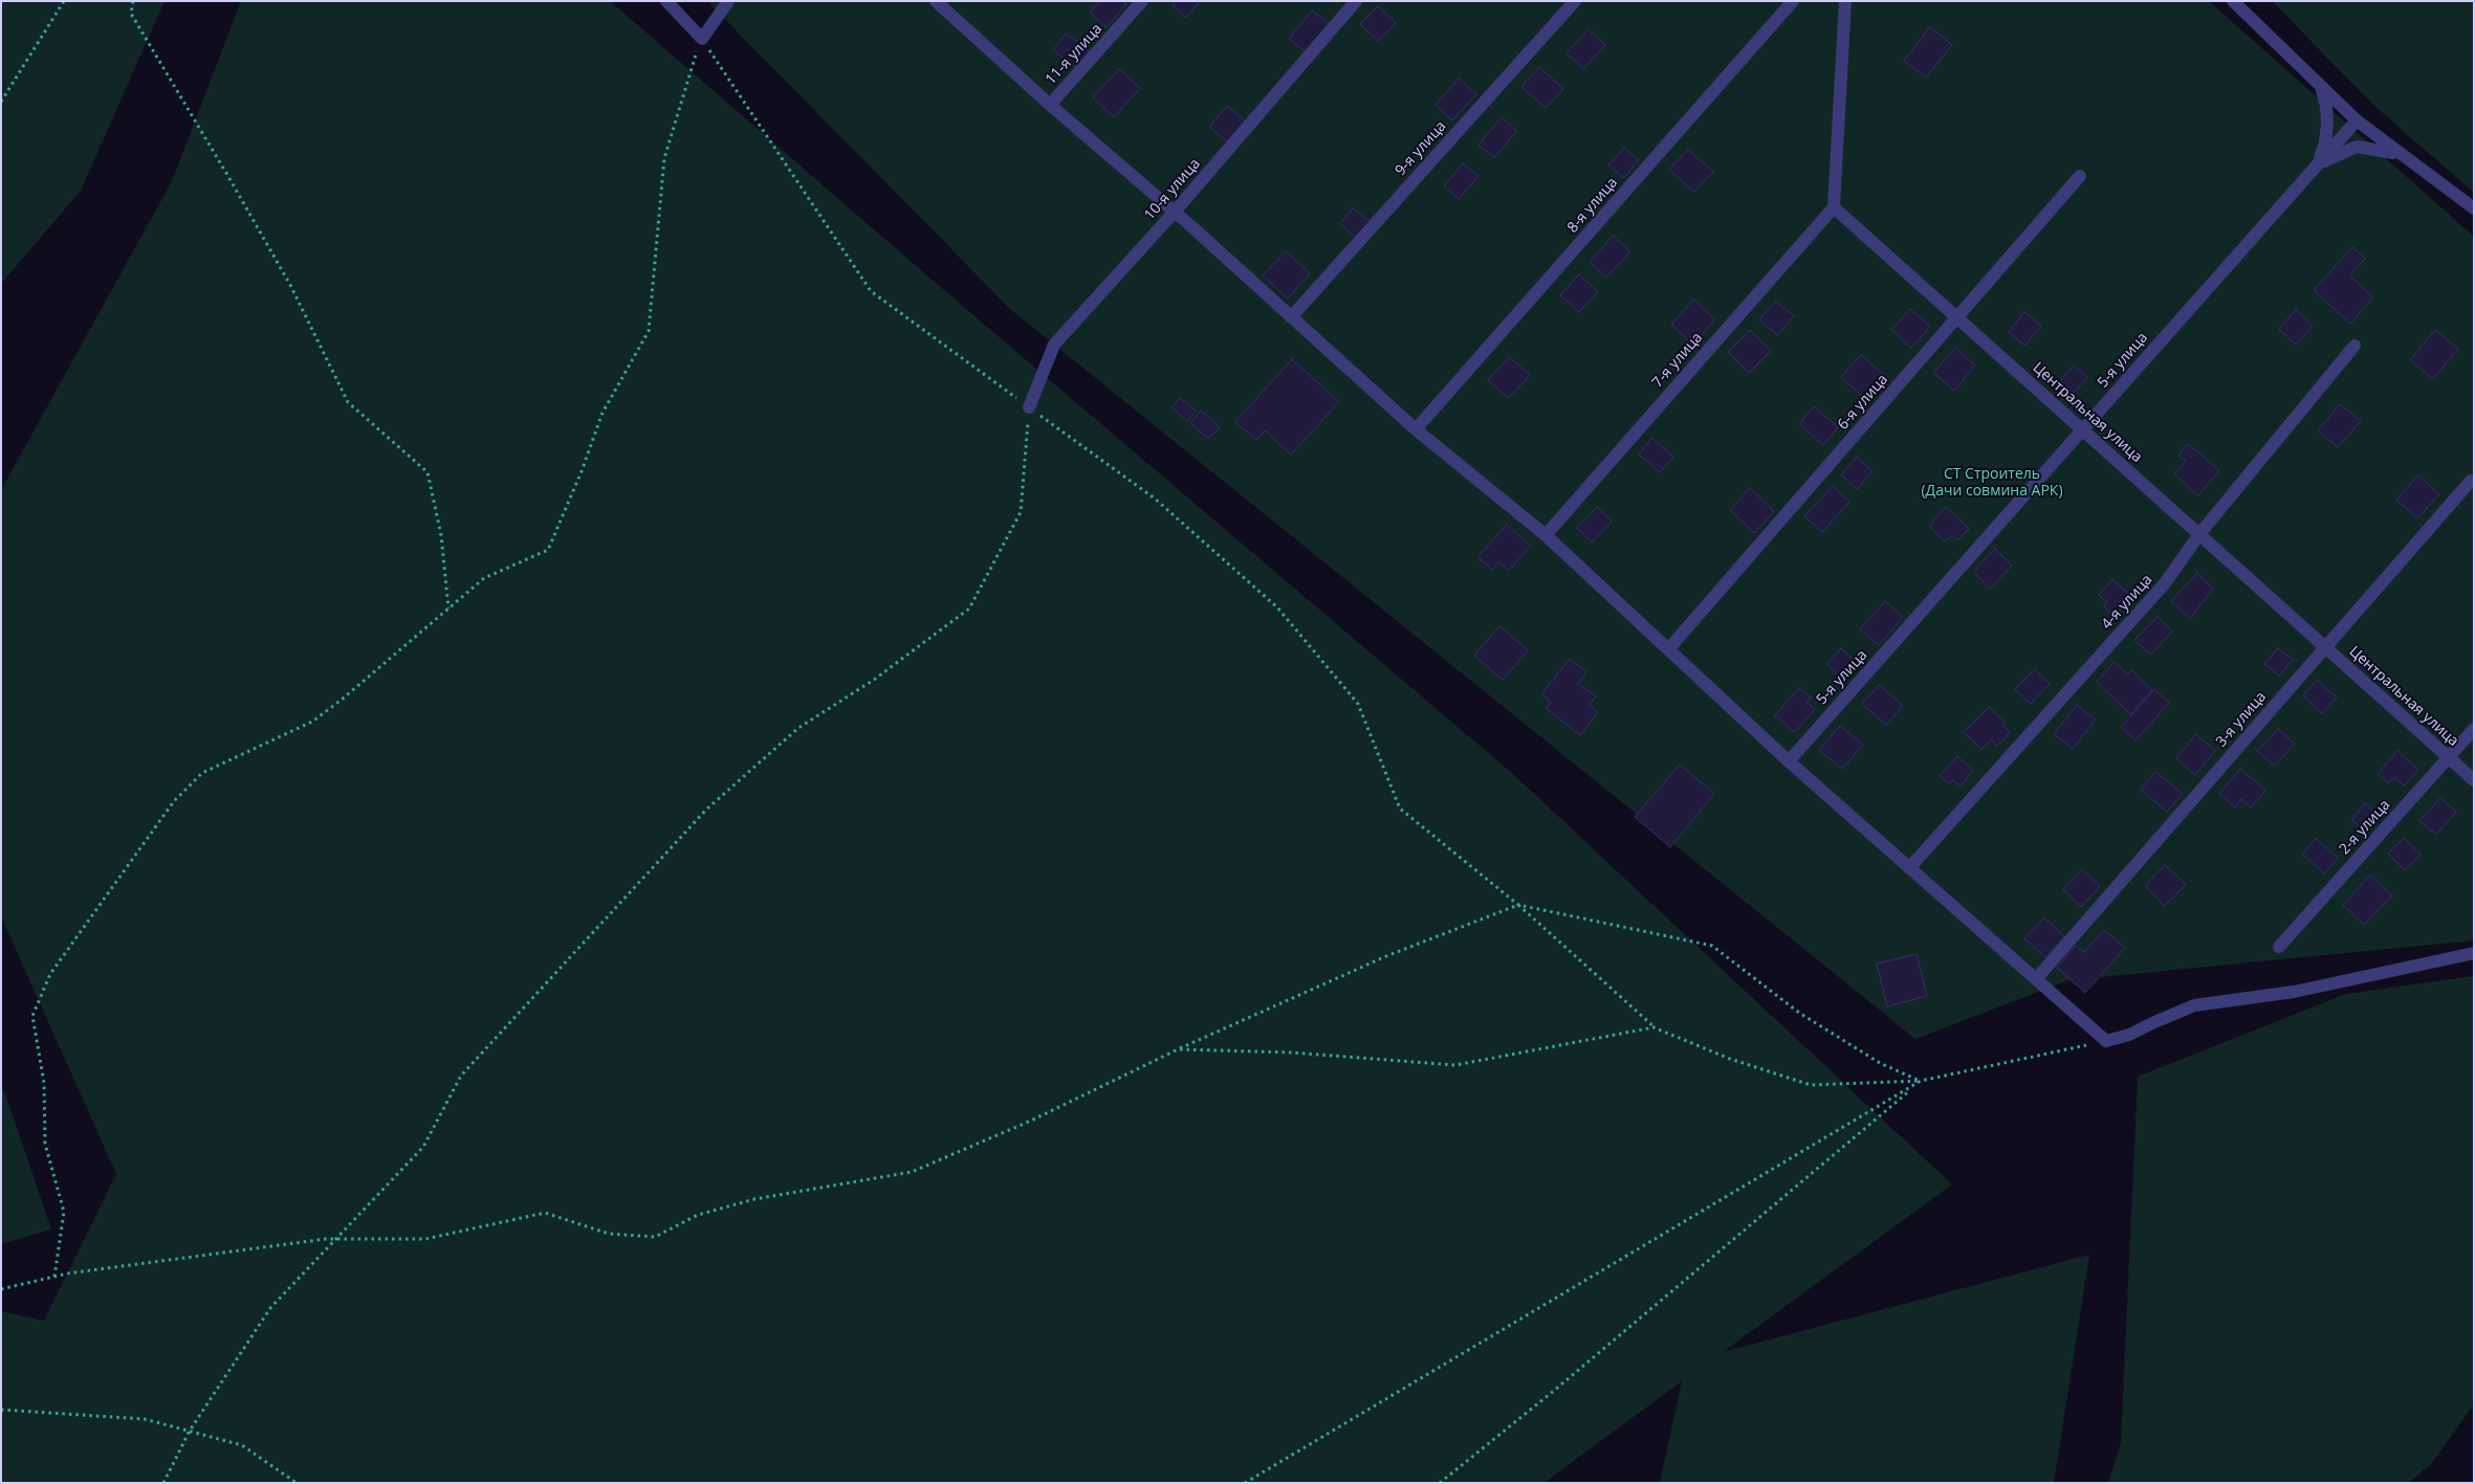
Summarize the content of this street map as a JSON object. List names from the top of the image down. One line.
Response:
{"streets":{"street":["11-я улица","9-я улица","10-я улица","8-я улица","7-я улица","5-я улица","6-я улица","Центральная улица","4-я улица","3-я улица","2-я улица"]},"crossings":[["7-я улица","Центральная улица"],["5-я улица","Центральная улица"],["6-я улица","Центральная улица"],["Центральная улица","4-я улица"],["Центральная улица","3-я улица"],["Центральная улица","2-я улица"]],"parks":["СТ Строитель (Дачи совмина АРК)"]}
